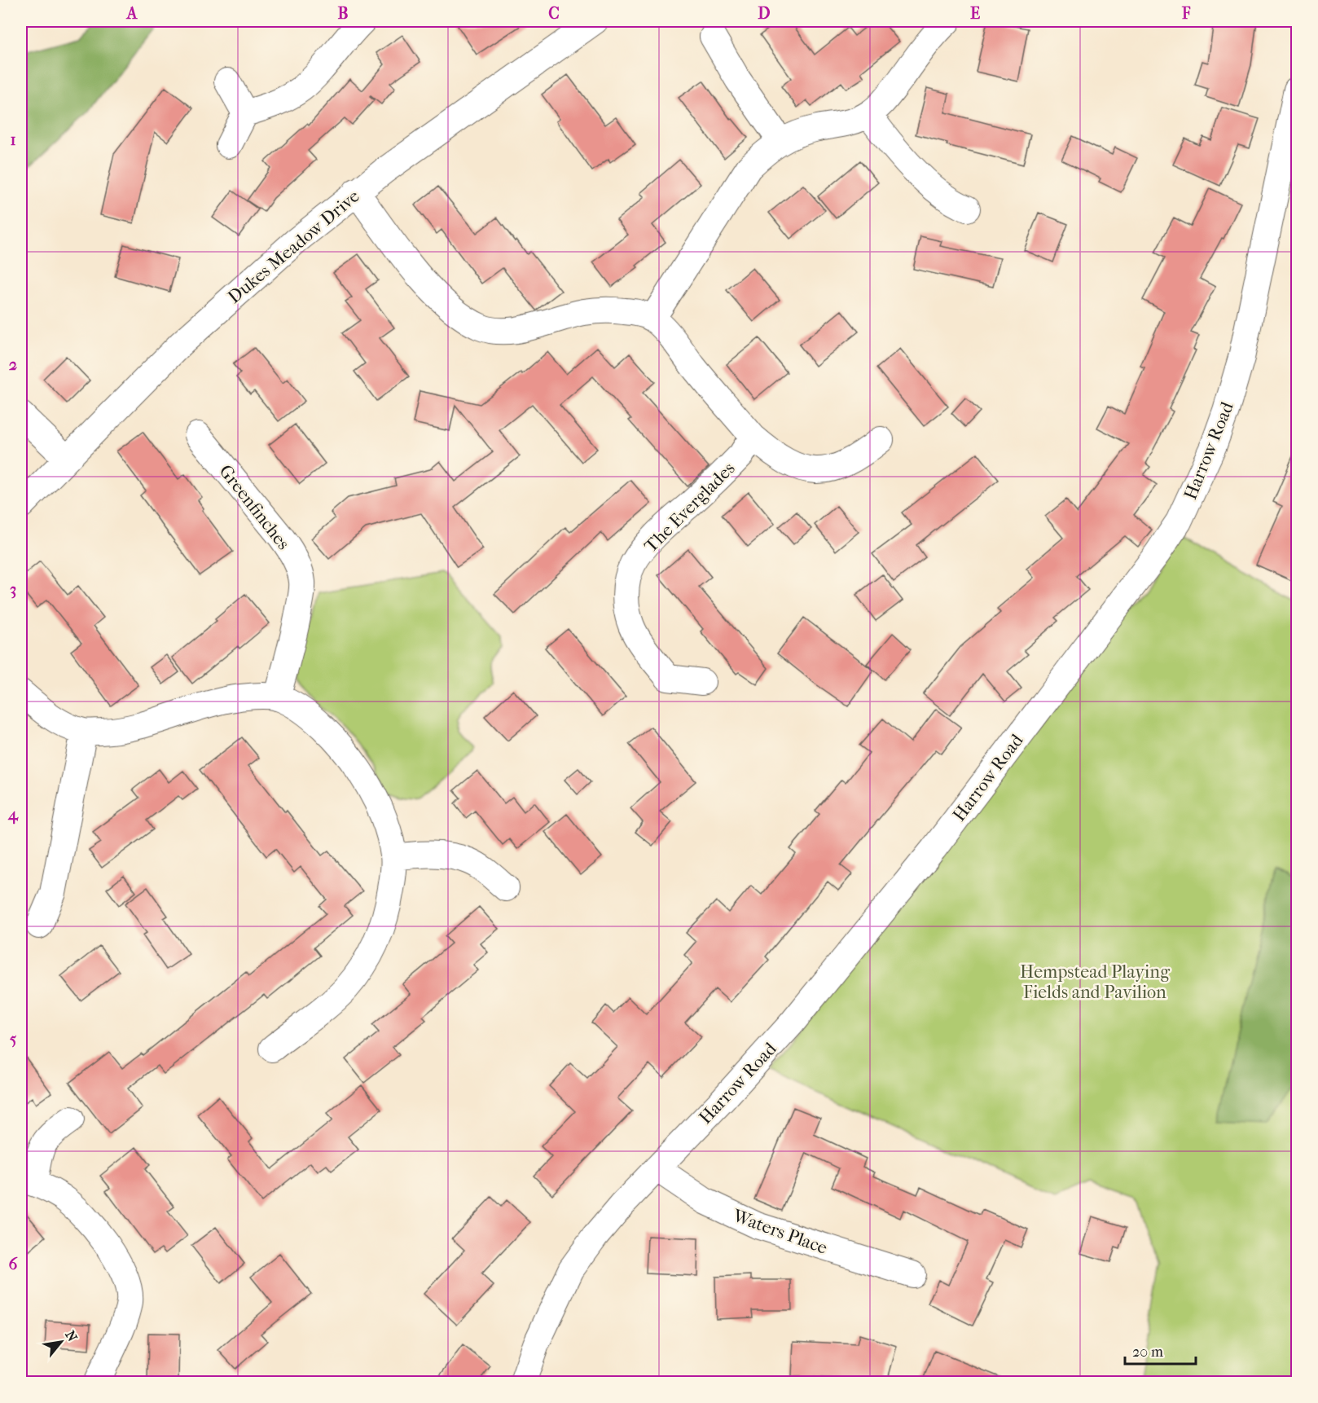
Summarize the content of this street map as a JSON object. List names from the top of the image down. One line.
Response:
{"streets":{"street":["Dukes Meadow Drive","Harrow Road","Greenfinches","The Everglades","Waters Place"]},"crossings":[["Harrow Road","Waters Place"]],"parks":["Hempstead Playing Fields and Pavilion"],"scale_bar":"20 m","north":"top right","grid":{"columns":["A","B","C","D","E","F"],"rows":["1","2","3","4","5","6"]}}
